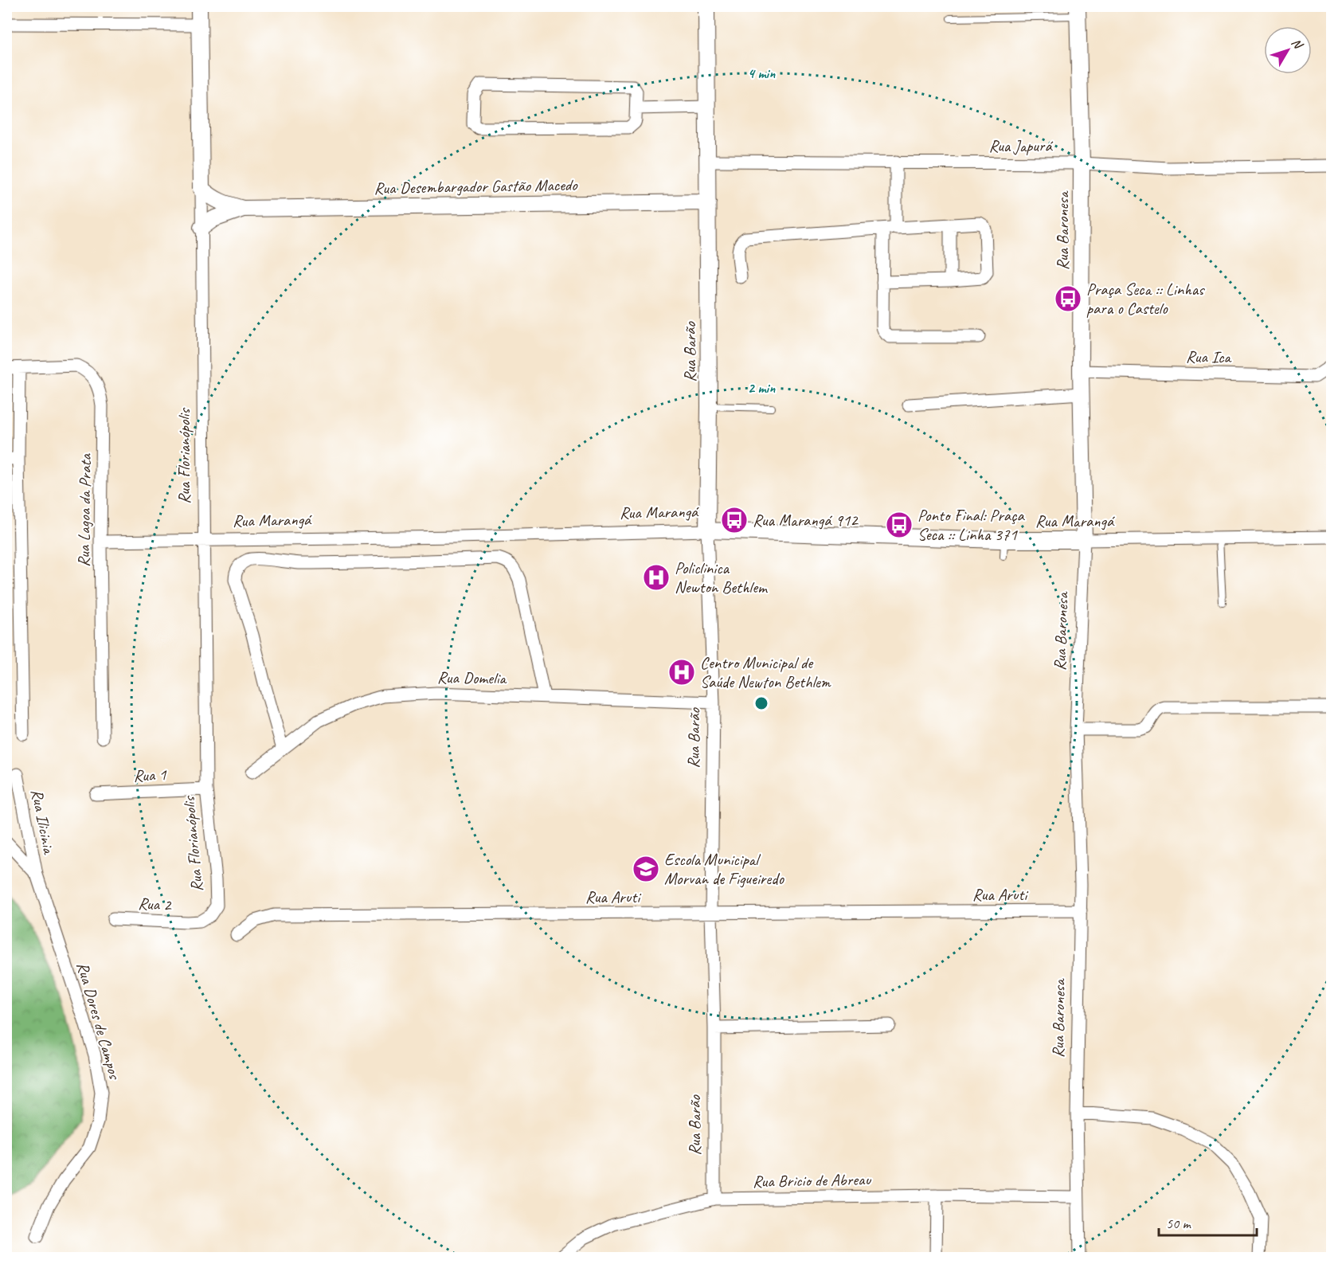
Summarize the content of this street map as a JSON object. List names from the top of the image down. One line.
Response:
{"streets":{"street":["Rua Japurá","Rua Desembargador Gastão Macedo","Rua Baronesa","Rua Barão","Rua Ica","Rua Florianópolis","Rua Lagoa da Prata","Rua Marangá","Rua Domelia","Rua 1","Rua Ilicinia","Rua Aruti","Rua 2","Rua Dores de Campos","Rua Bricio de Abreau"]},"crossings":[["Rua Japurá","Rua Baronesa"],["Rua Japurá","Rua Barão"],["Rua Desembargador Gastão Macedo","Rua Barão"],["Rua Desembargador Gastão Macedo","Rua Florianópolis"],["Rua Baronesa","Rua Ica"],["Rua Baronesa","Rua Marangá"],["Rua Baronesa","Rua Aruti"],["Rua Baronesa","Rua Bricio de Abreau"],["Rua Barão","Rua Marangá"],["Rua Barão","Rua Domelia"],["Rua Barão","Rua Aruti"],["Rua Barão","Rua Bricio de Abreau"],["Rua Florianópolis","Rua Marangá"],["Rua Florianópolis","Rua 1"],["Rua Florianópolis","Rua 2"],["Rua Lagoa da Prata","Rua Marangá"],["Rua Ilicinia","Rua Dores de Campos"]],"places":{"bus stop":["Praça Seca :: Linhas para o Castelo","Rua Marangá 912","Ponto Final: Praça Seca :: Linha 371"],"hospital":["Policlinica Newton Bethlem","Centro Municipal de Saúde Newton Bethlem"],"school or university":["Escola Municipal Morvan de Figueiredo"]},"scale_bar":"50 m","north":"top right","rings":["4 min","2 min"]}
